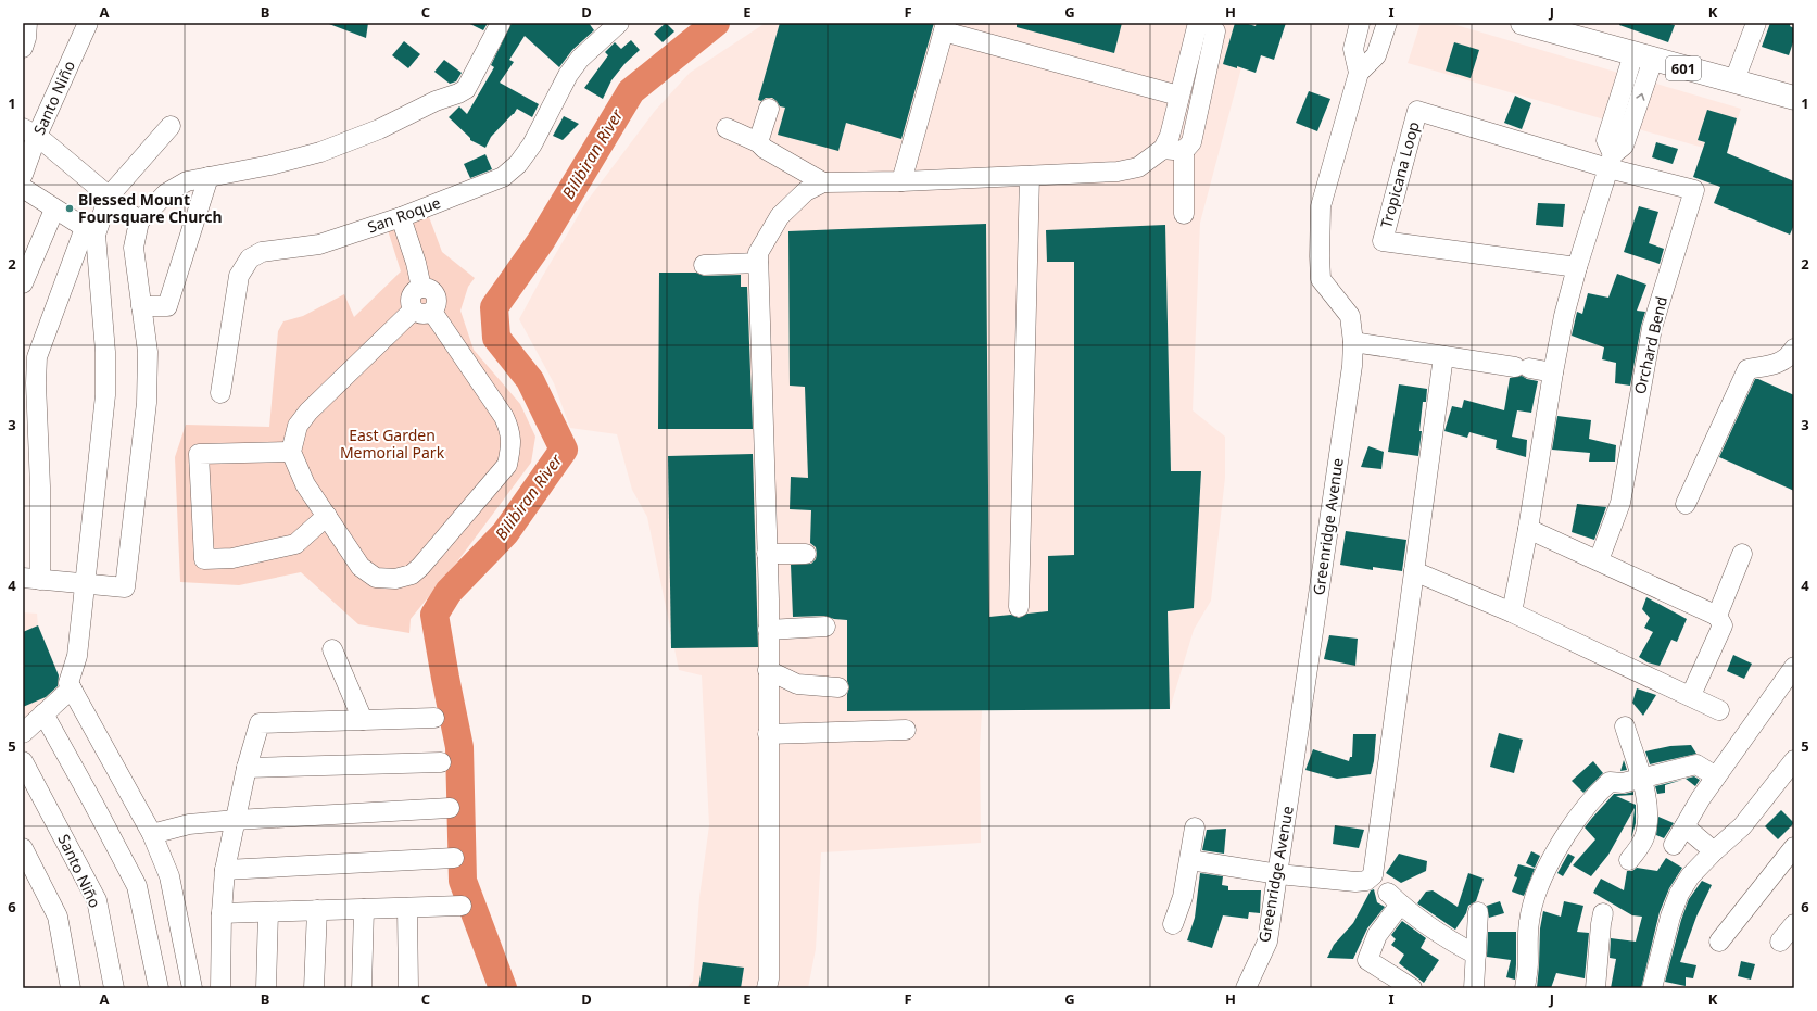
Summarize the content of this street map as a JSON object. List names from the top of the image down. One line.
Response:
{"streets":{"main road":["601"],"street":["Santo Niño","Tropicana Loop","San Roque","Orchard Bend","Greenridge Avenue"]},"crossings":[["Tropicana Loop","Orchard Bend"]],"water":["Bilibiran River"],"parks":["East Garden Memorial Park"],"places":["Blessed Mount Foursquare Church"],"grid":{"columns":["A","B","C","D","E","F","G","H","I","J","K"],"rows":["1","2","3","4","5","6"]}}
